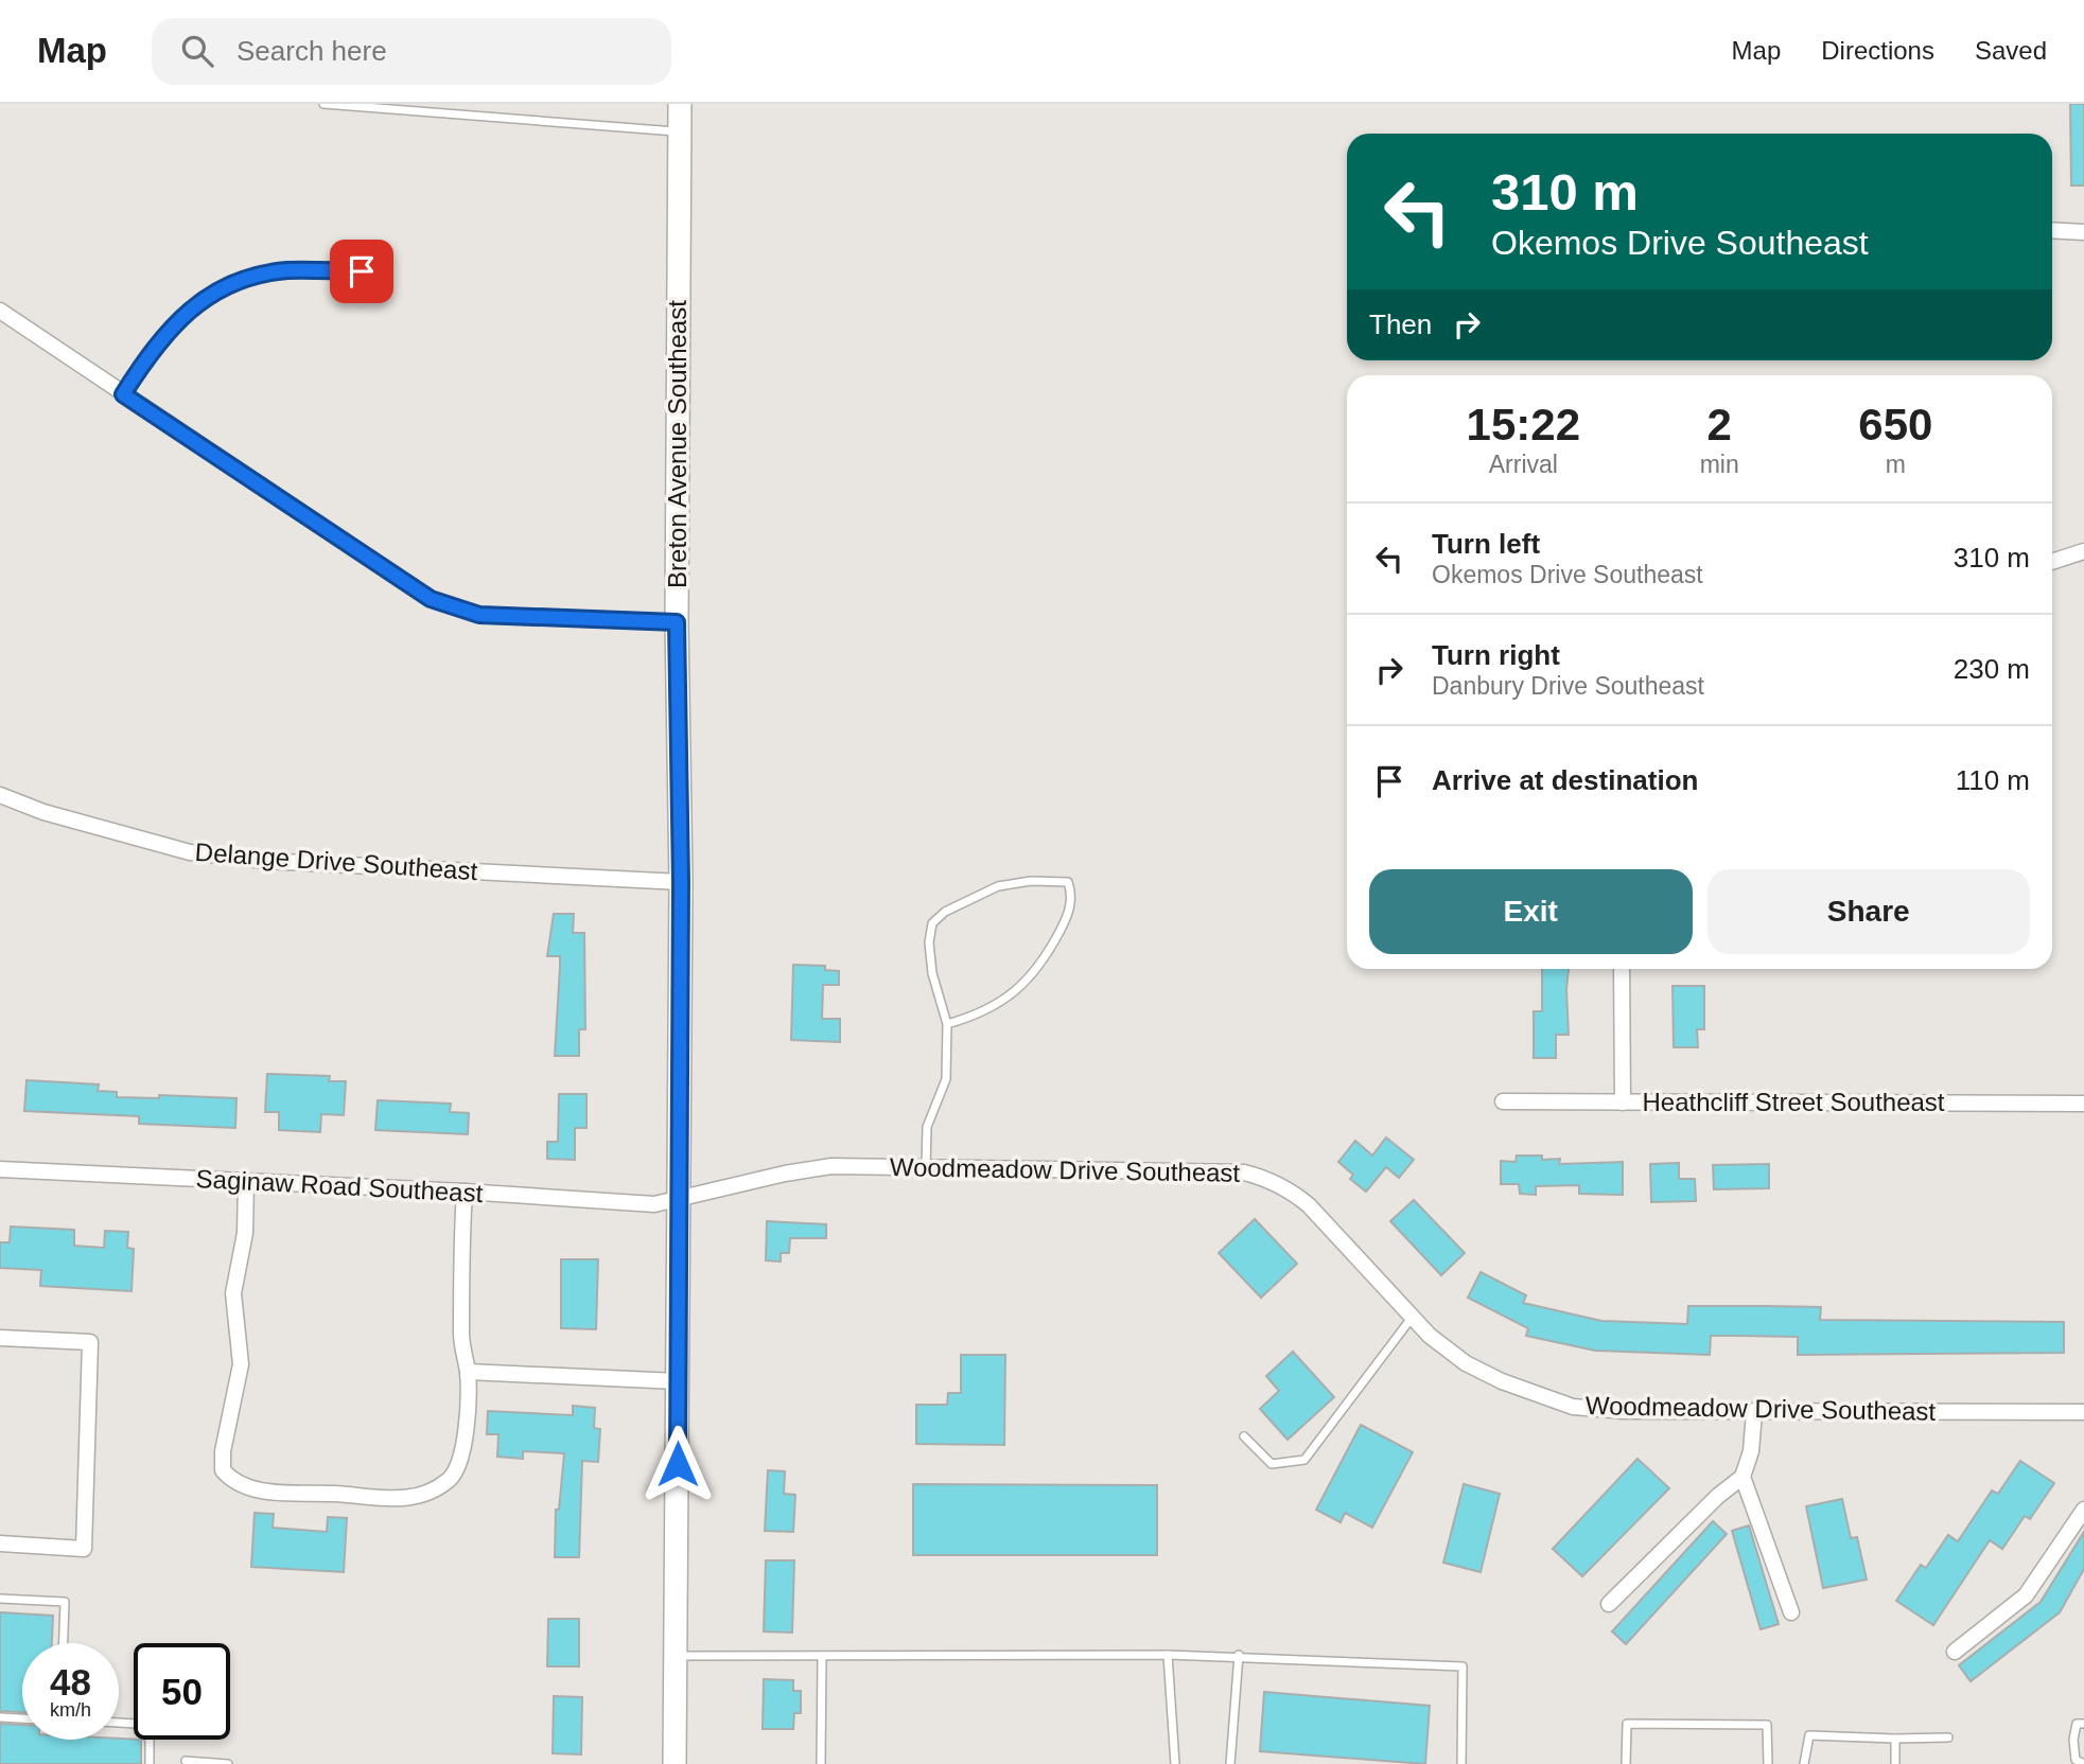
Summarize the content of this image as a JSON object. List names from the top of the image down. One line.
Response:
{"streets":{"main road":["Breton Avenue Southeast"],"street":["Delange Drive Southeast","Heathcliff Street Southeast","Woodmeadow Drive Southeast","Saginaw Road Southeast"]},"crossings":[["Breton Avenue Southeast","Delange Drive Southeast"],["Breton Avenue Southeast","Woodmeadow Drive Southeast"],["Breton Avenue Southeast","Saginaw Road Southeast"],["Woodmeadow Drive Southeast","Saginaw Road Southeast"]],"page":{"header":"Map","search":"Search here","nav":["Map","Directions","Saved"],"turn":["310 m","Okemos Drive Southeast"],"then":"Then","eta":["15:22","Arrival","2","min","650","m"],"list":[{"name":"Turn left","note":"Okemos Drive Southeast","value":"310 m"},{"name":"Turn right","note":"Danbury Drive Southeast","value":"230 m"},{"name":"Arrive at destination","value":"110 m"}],"buttons":["Exit","Share"],"speed":"48 km/h","limit":"50"}}
